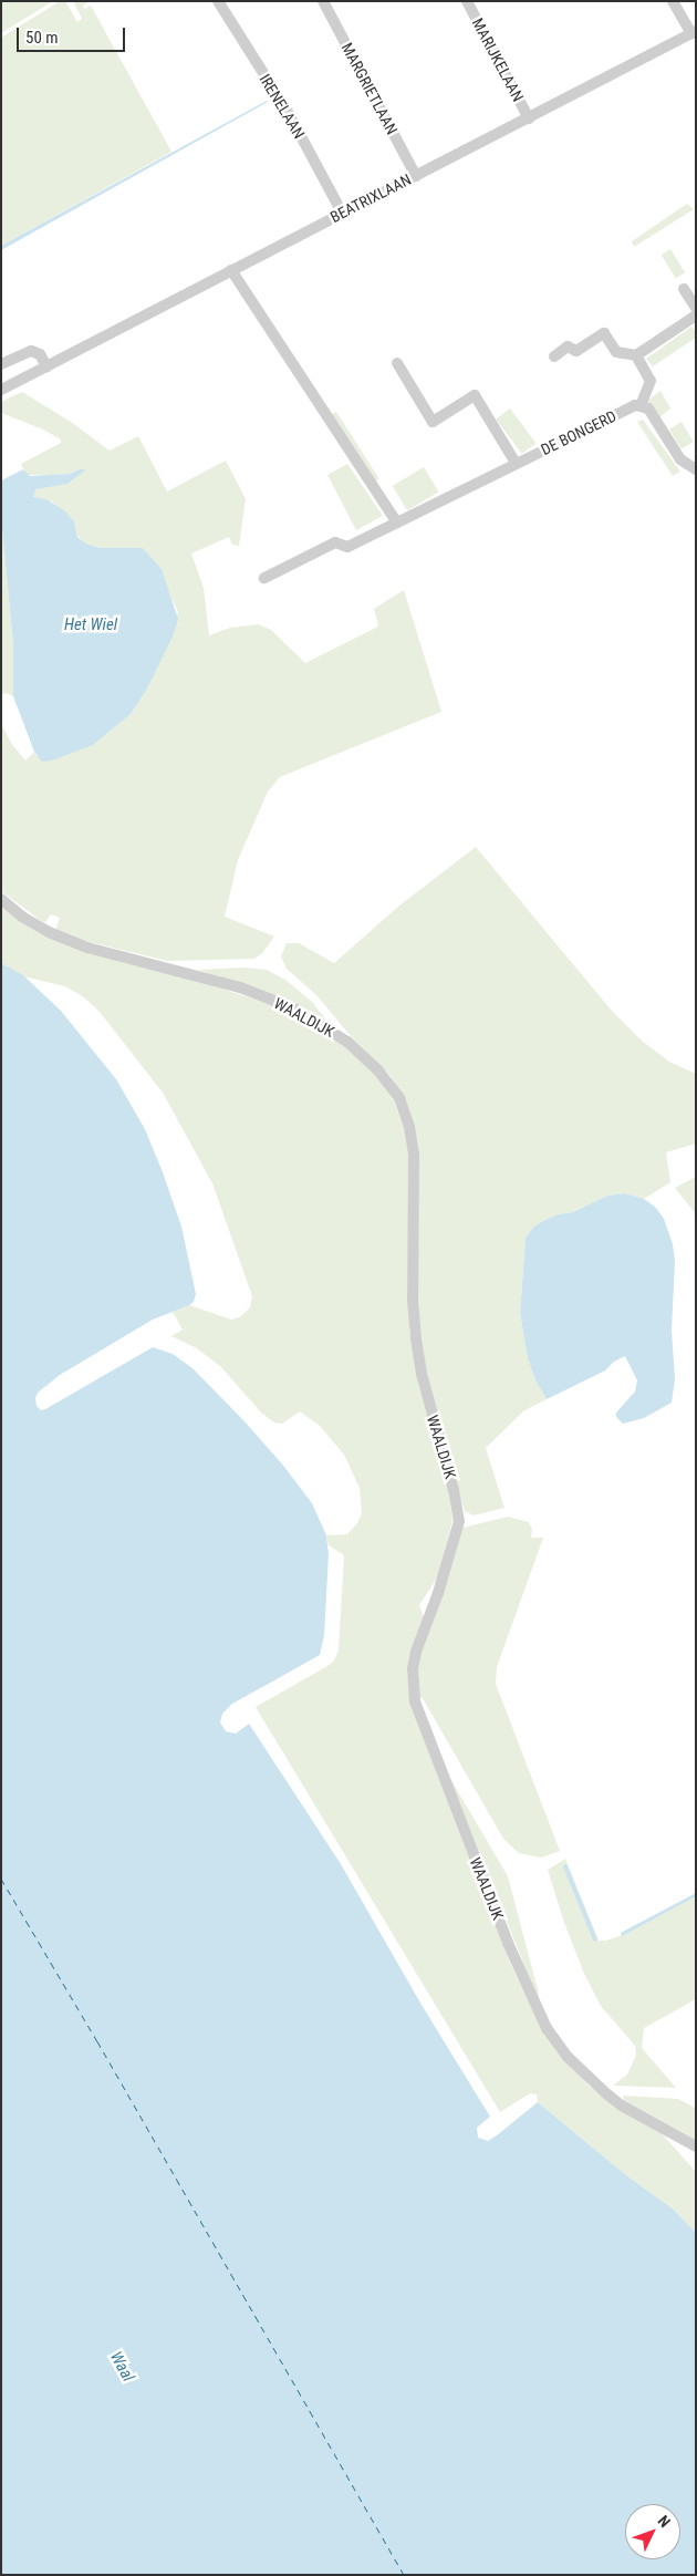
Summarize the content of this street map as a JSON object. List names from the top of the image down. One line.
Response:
{"streets":{"street":["MARIJKELAAN","MARGRIETLAAN","IRENELAAN","BEATRIXLAAN","DE BONGERD","WAALDIJK"]},"crossings":[["MARIJKELAAN","BEATRIXLAAN"],["MARGRIETLAAN","BEATRIXLAAN"],["IRENELAAN","BEATRIXLAAN"]],"water":["Het Wiel","Waal"],"scale_bar":"50 m","north":"top right"}
